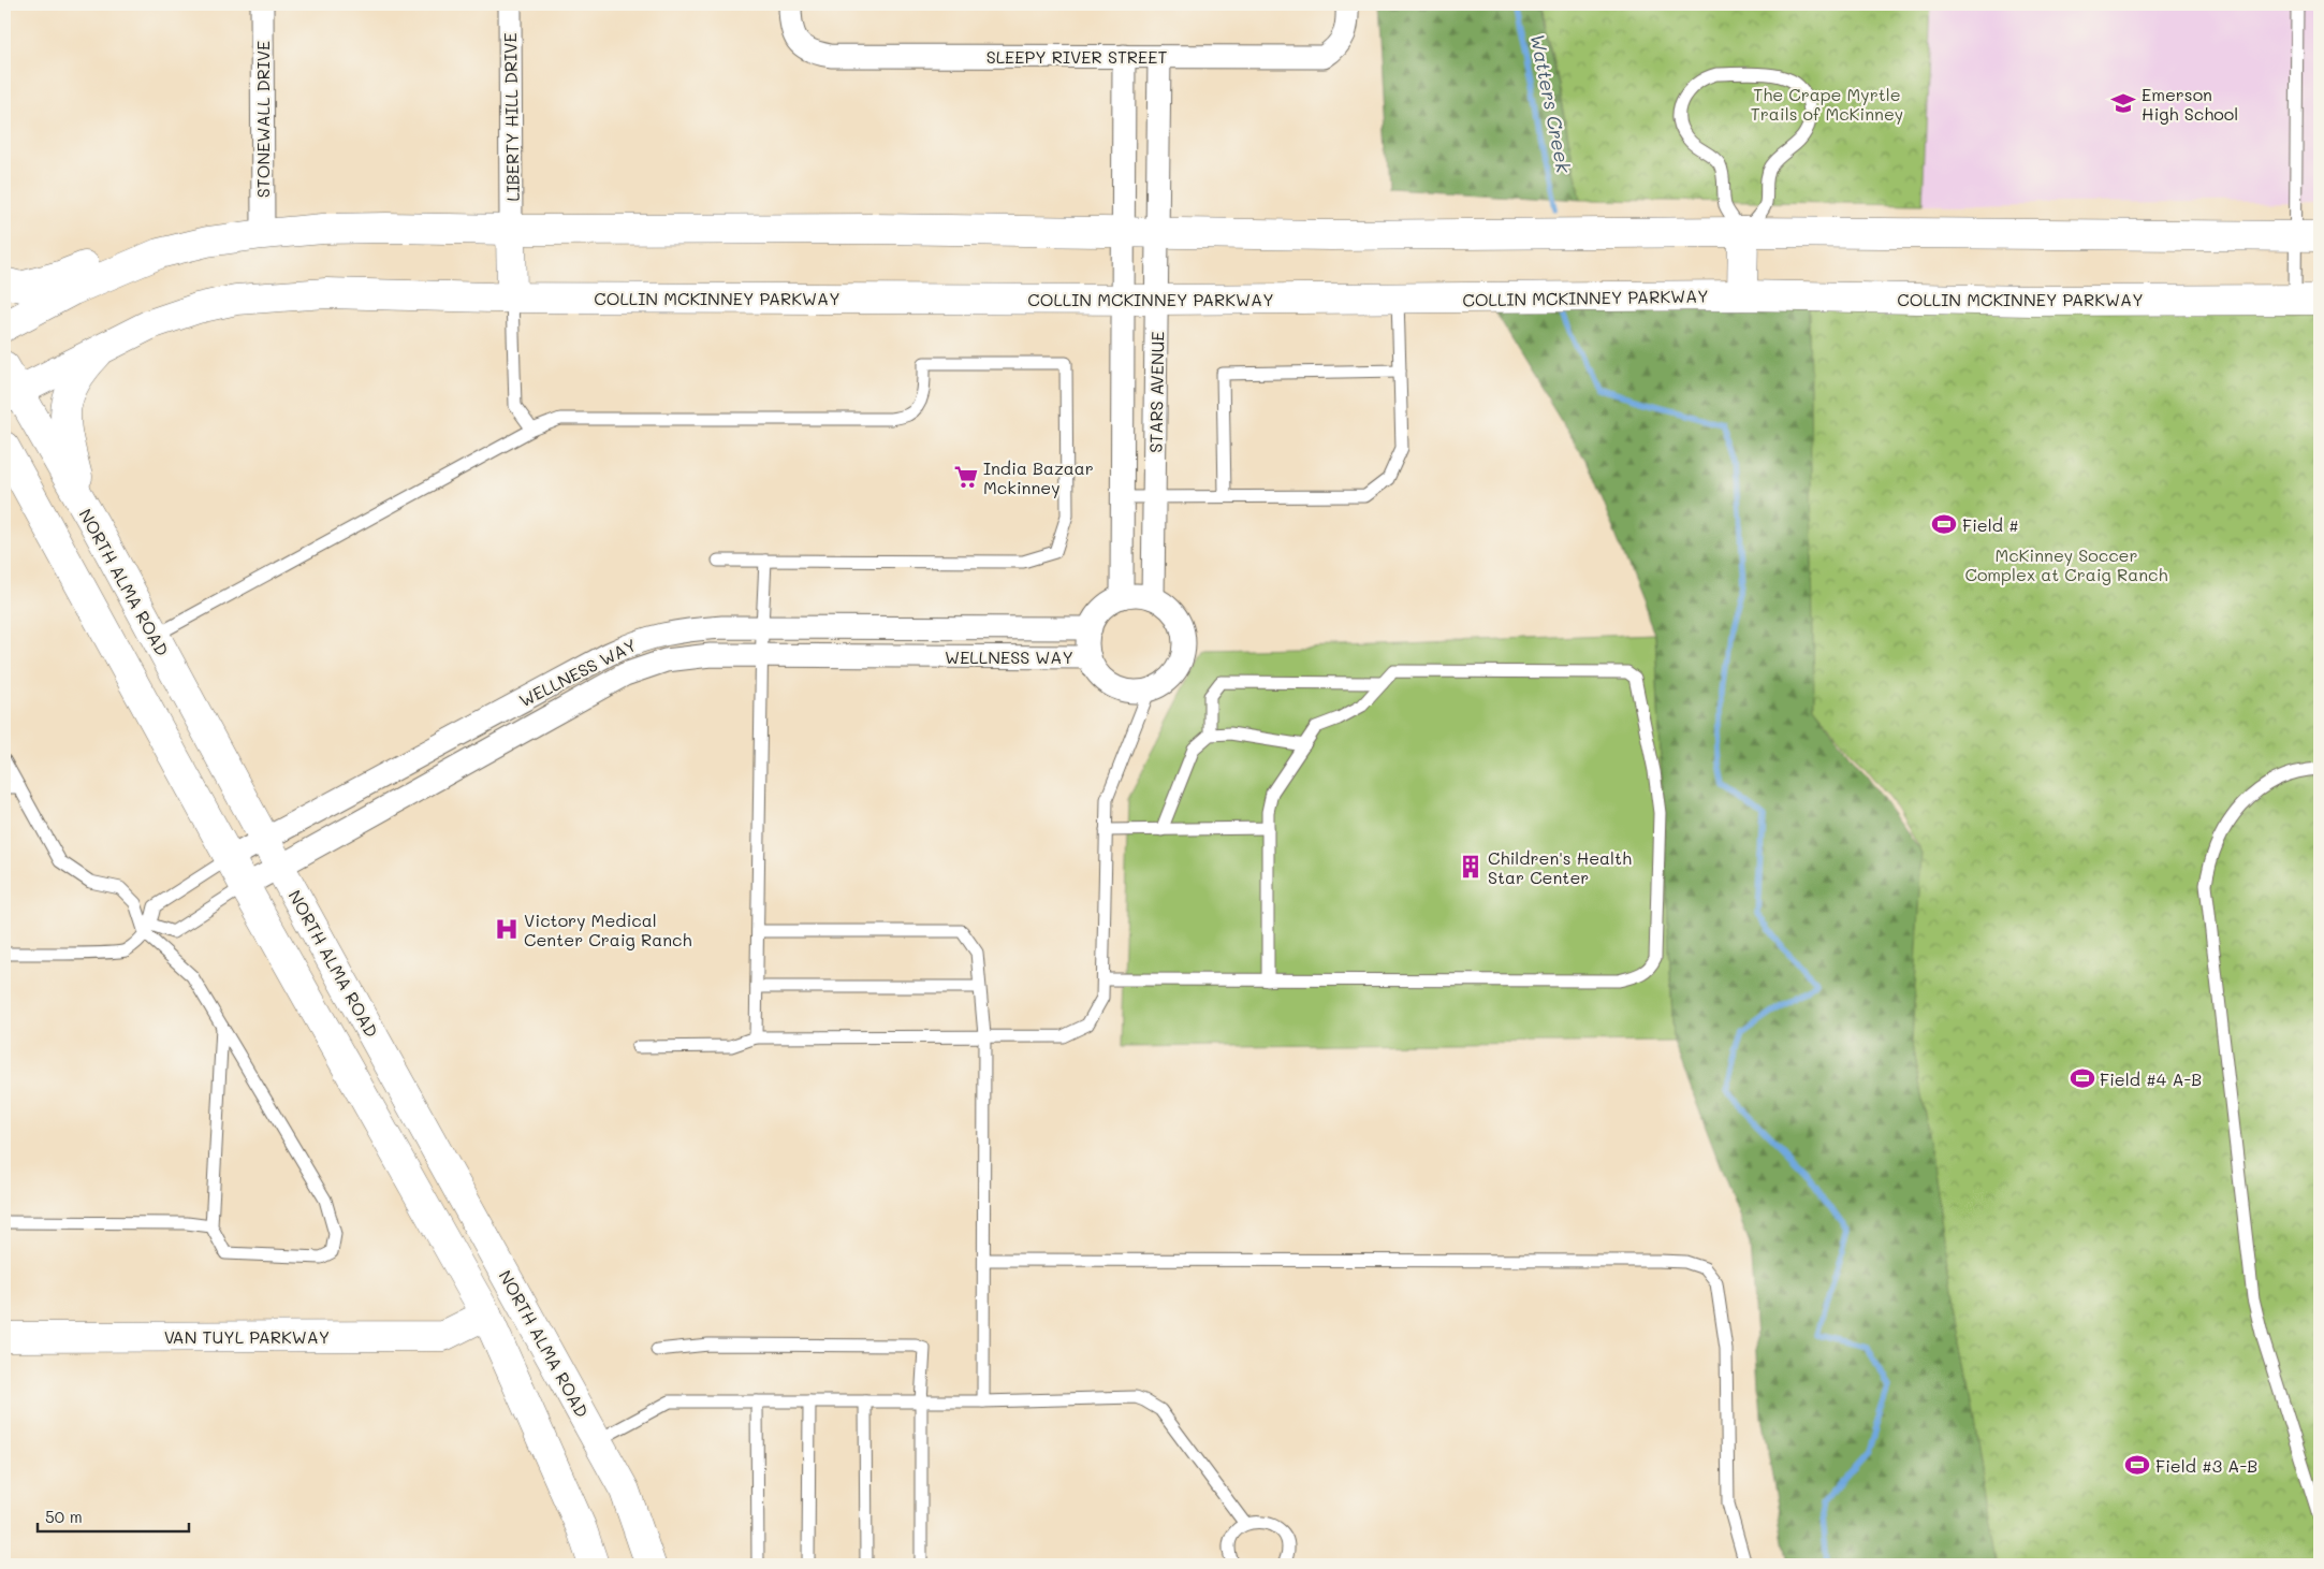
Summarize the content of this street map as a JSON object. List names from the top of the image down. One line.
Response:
{"streets":{"street":["SLEEPY RIVER STREET","LIBERTY HILL DRIVE","STONEWALL DRIVE","COLLIN MCKINNEY PARKWAY","STARS AVENUE","NORTH ALMA ROAD","WELLNESS WAY","VAN TUYL PARKWAY"]},"crossings":[["SLEEPY RIVER STREET","STARS AVENUE"],["COLLIN MCKINNEY PARKWAY","STARS AVENUE"],["COLLIN MCKINNEY PARKWAY","NORTH ALMA ROAD"],["STARS AVENUE","WELLNESS WAY"],["NORTH ALMA ROAD","WELLNESS WAY"]],"water":["Watters Creek"],"parks":["The Crape Myrtle Trails of McKinney","McKinney Soccer Complex at Craig Ranch"],"places":{"school or university":["Emerson High School"],"supermarket":["India Bazaar Mckinney"],"sports":["Field #","Field #4 A-B","Field #3 A-B"],"building":["Children's Health Star Center"],"hospital":["Victory Medical Center Craig Ranch"]},"scale_bar":"50 m"}
